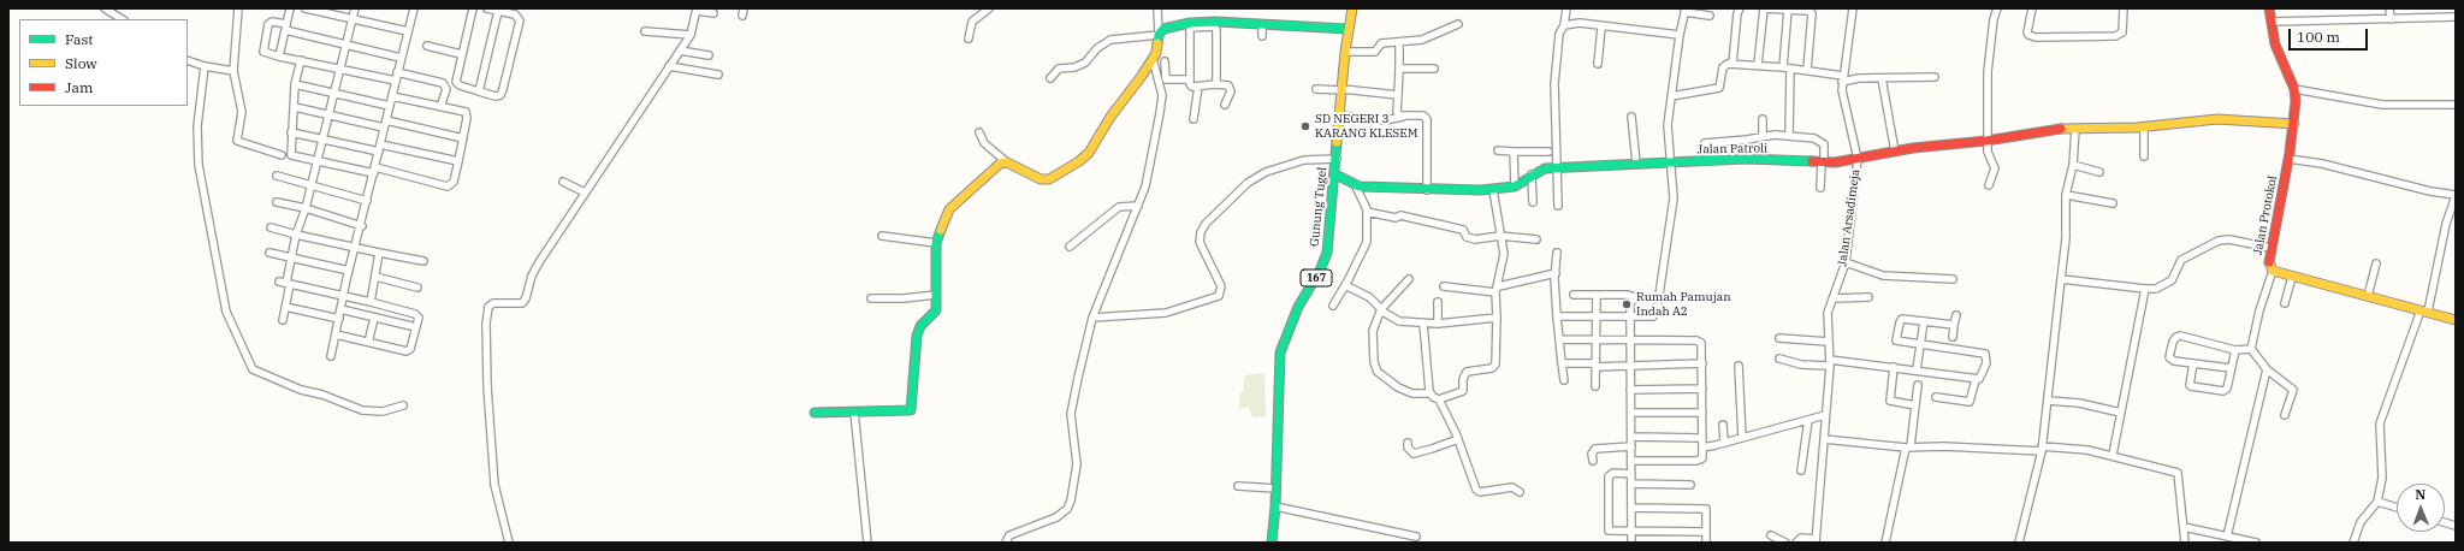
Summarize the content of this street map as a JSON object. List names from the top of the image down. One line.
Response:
{"streets":{"street":["Jalan Patroli","Gunung Tugel","Jalan Protokol","Jalan Arsadimeja","167"]},"crossings":[["Jalan Patroli","Gunung Tugel"],["Jalan Patroli","Jalan Protokol"],["Jalan Patroli","Jalan Arsadimeja"]],"places":["SD NEGERI 3 KARANG KLESEM","Rumah Pamujan Indah A2"],"legend":["Fast","Slow","Jam"],"scale_bar":"100 m","north":"top"}
